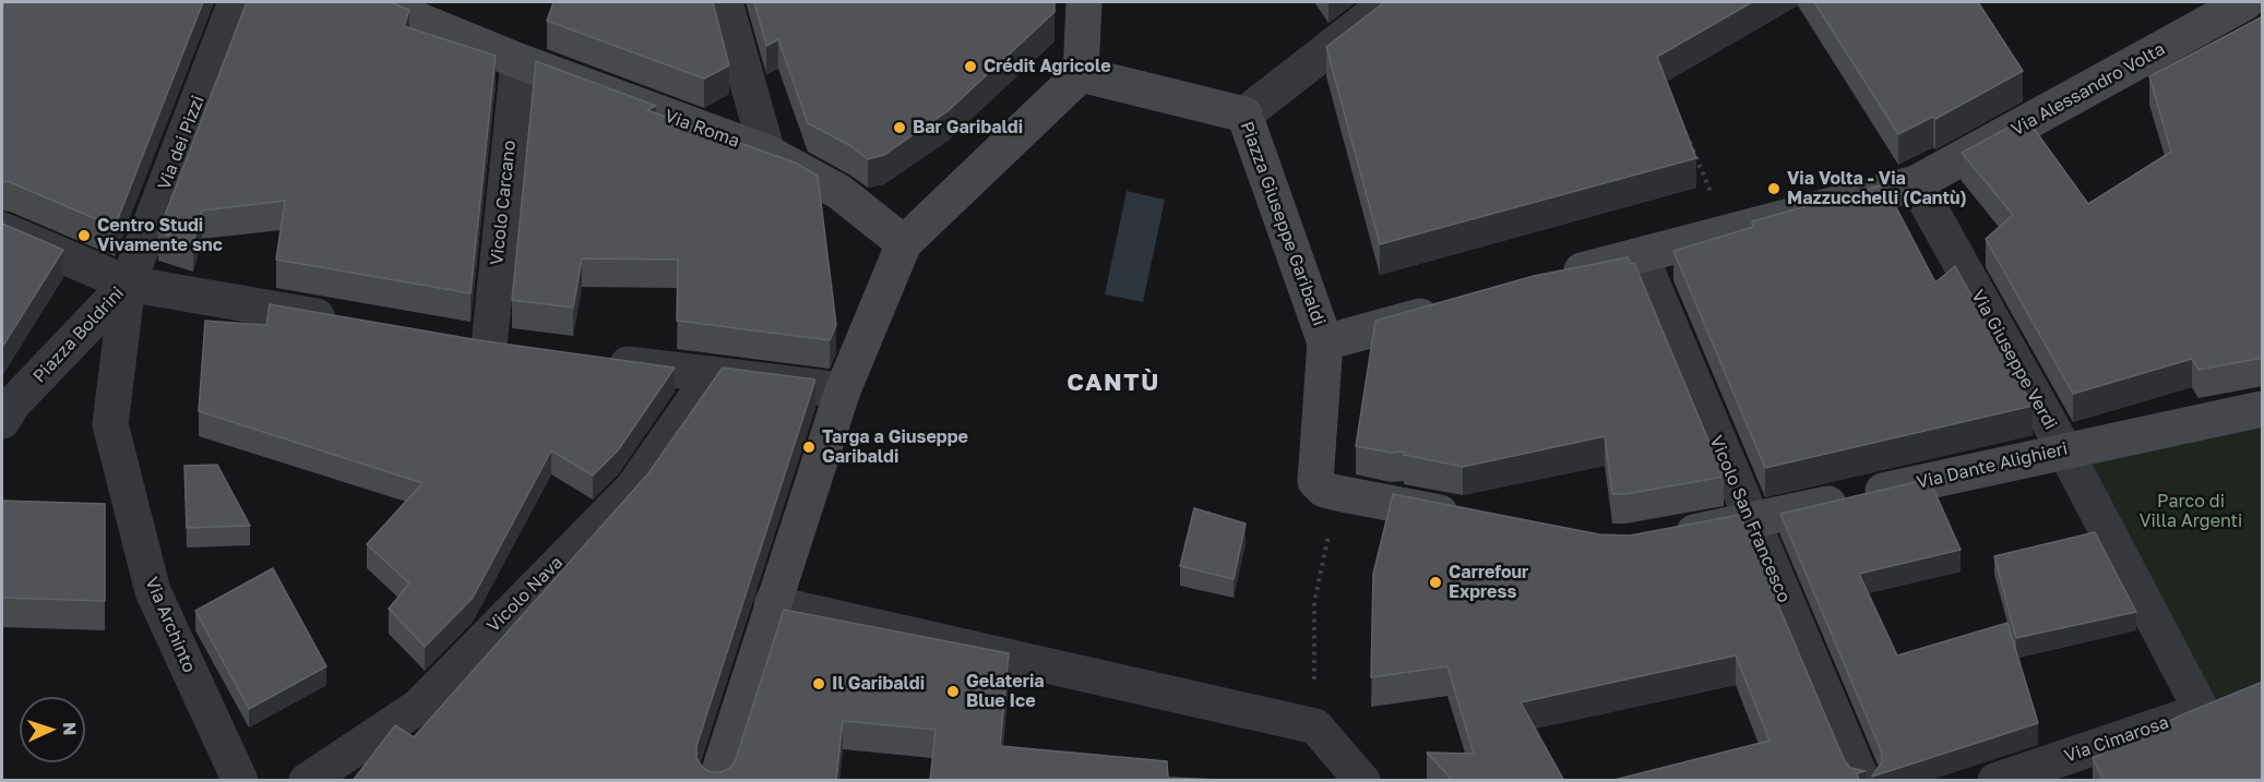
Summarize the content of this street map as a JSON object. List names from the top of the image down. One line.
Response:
{"streets":{"street":["Via Alessandro Volta","Via Roma","Via dei Pizzi","Vicolo Carcano","Piazza Giuseppe Garibaldi","Piazza Boldrini","Via Giuseppe Verdi","Via Dante Alighieri","Vicolo San Francesco","Vicolo Nava","Via Archinto","Via Cimarosa"]},"crossings":[["Via Alessandro Volta","Via Giuseppe Verdi"],["Via Alessandro Volta","Vicolo San Francesco"],["Via Roma","Vicolo Carcano"],["Via dei Pizzi","Piazza Boldrini"],["Piazza Boldrini","Via Archinto"],["Via Giuseppe Verdi","Via Dante Alighieri"],["Via Giuseppe Verdi","Via Cimarosa"],["Via Dante Alighieri","Vicolo San Francesco"]],"districts":["CANTÙ"],"parks":["Parco di Villa Argenti"],"places":["Crédit Agricole","Bar Garibaldi","Via Volta - Via Mazzucchelli (Cantù)","Centro Studi Vivamente snc","Targa a Giuseppe Garibaldi","Carrefour Express","Il Garibaldi","Gelateria Blue Ice"],"north":"right"}
